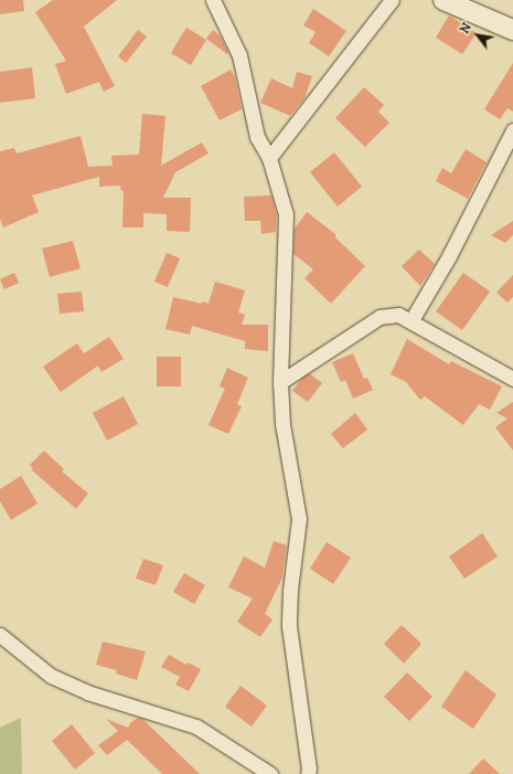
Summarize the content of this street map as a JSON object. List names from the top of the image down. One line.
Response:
{"north":"top left"}
